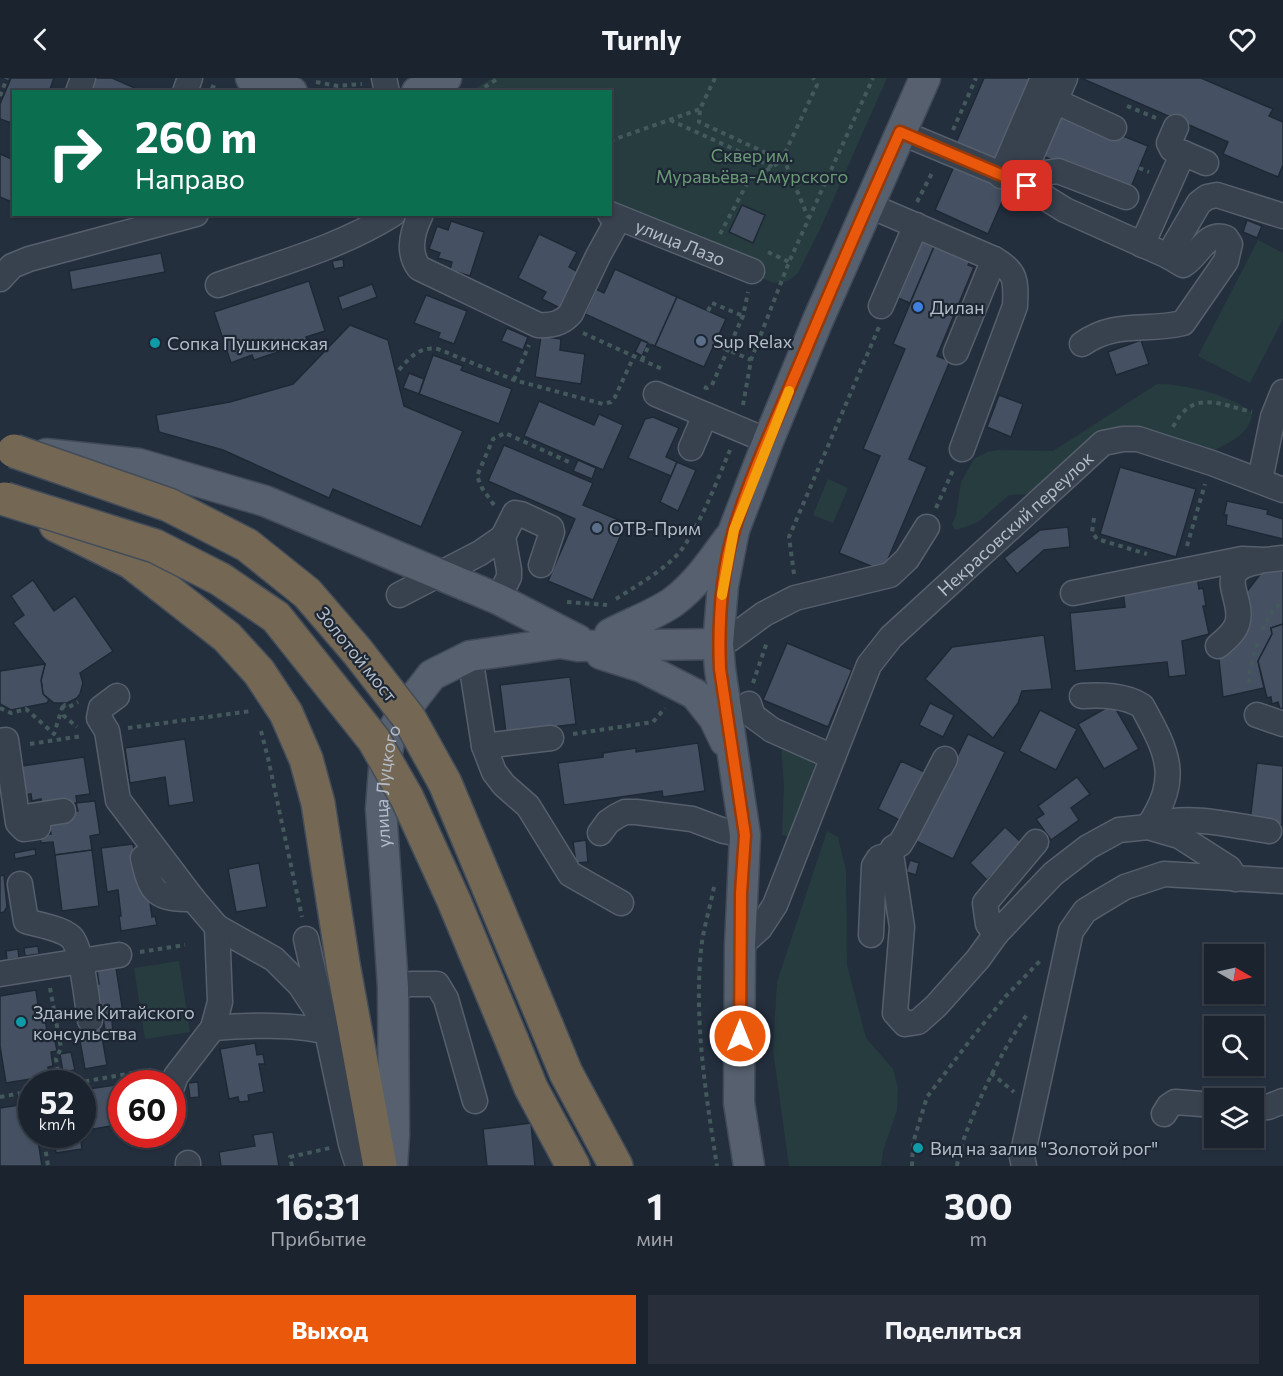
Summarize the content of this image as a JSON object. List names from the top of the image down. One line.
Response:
{"streets":{"highway":["Золотой мост"],"main road":["улица Луцкого"],"street":["улица Лазо","Некрасовский переулок"]},"parks":["Сквер им. Муравьёва-Амурского"],"places":["Дилан","Sup Relax","Сопка Пушкинская","ОТВ-Прим","Здание Китайского консульства","Вид на залив \"Золотой рог\""],"north":"right","page":{"header":"Turnly","turn":["260 m","Направо"],"speed":"52 km/h","limit":"60","eta":["16:31","Прибытие","1","мин","300","m"],"buttons":["Выход","Поделиться"]}}
